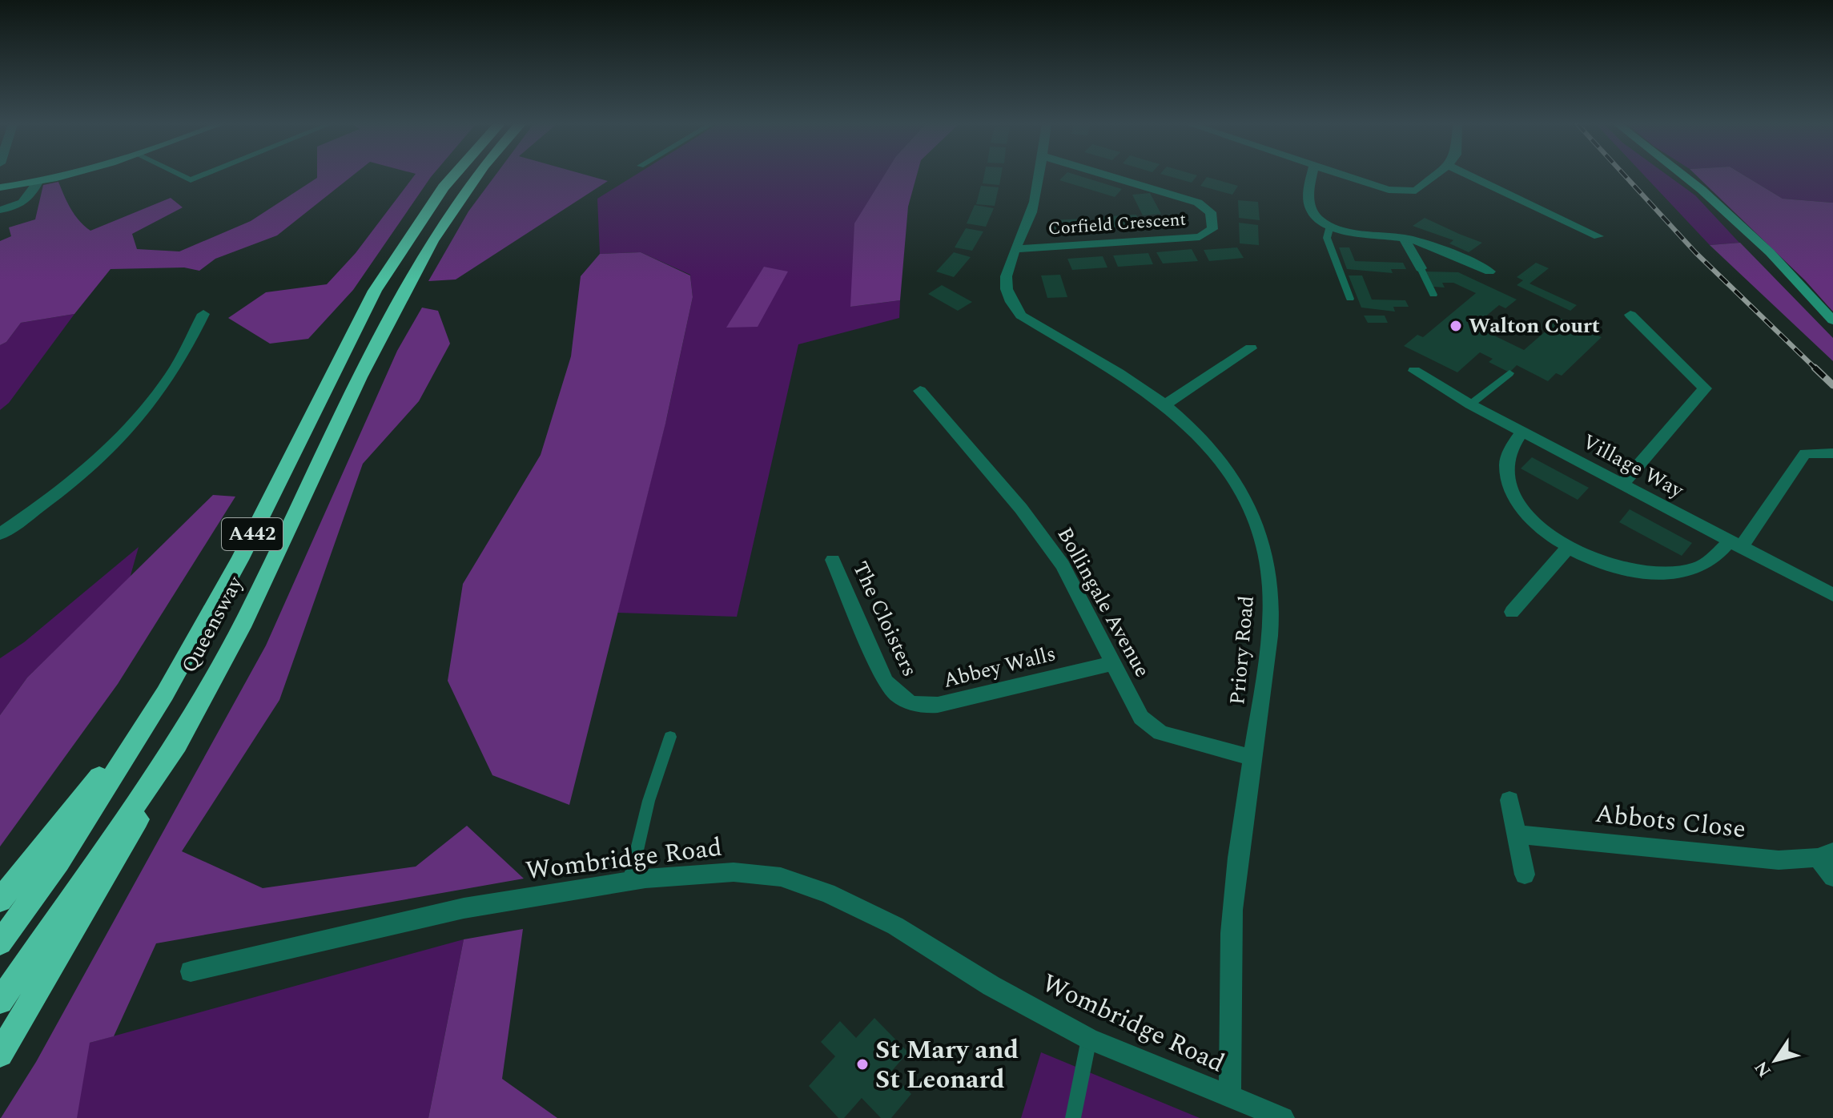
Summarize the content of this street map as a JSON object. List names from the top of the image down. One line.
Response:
{"streets":{"highway":["A442","Queensway"],"street":["Corfield Crescent","Village Way","Bollingale Avenue","The Cloisters","Priory Road","Abbey Walls","Abbots Close","Wombridge Road"]},"crossings":[["Corfield Crescent","Priory Road"],["A442","Queensway"],["Bollingale Avenue","Priory Road"],["Bollingale Avenue","Abbey Walls"],["The Cloisters","Abbey Walls"],["Priory Road","Wombridge Road"]],"places":["Walton Court","St Mary and St Leonard"],"north":"bottom left"}
